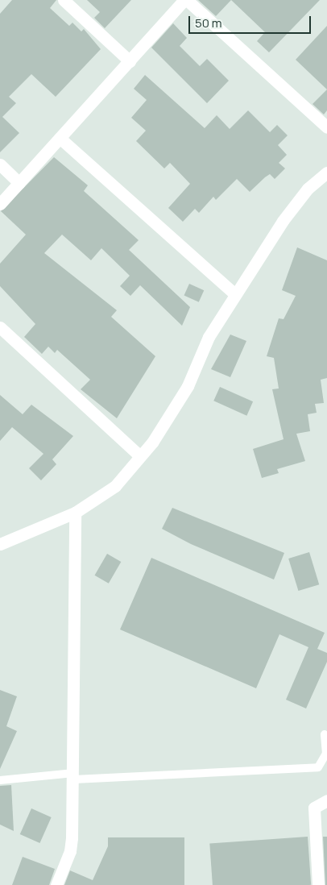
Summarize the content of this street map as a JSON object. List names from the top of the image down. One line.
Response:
{"scale_bar":"50 m"}
